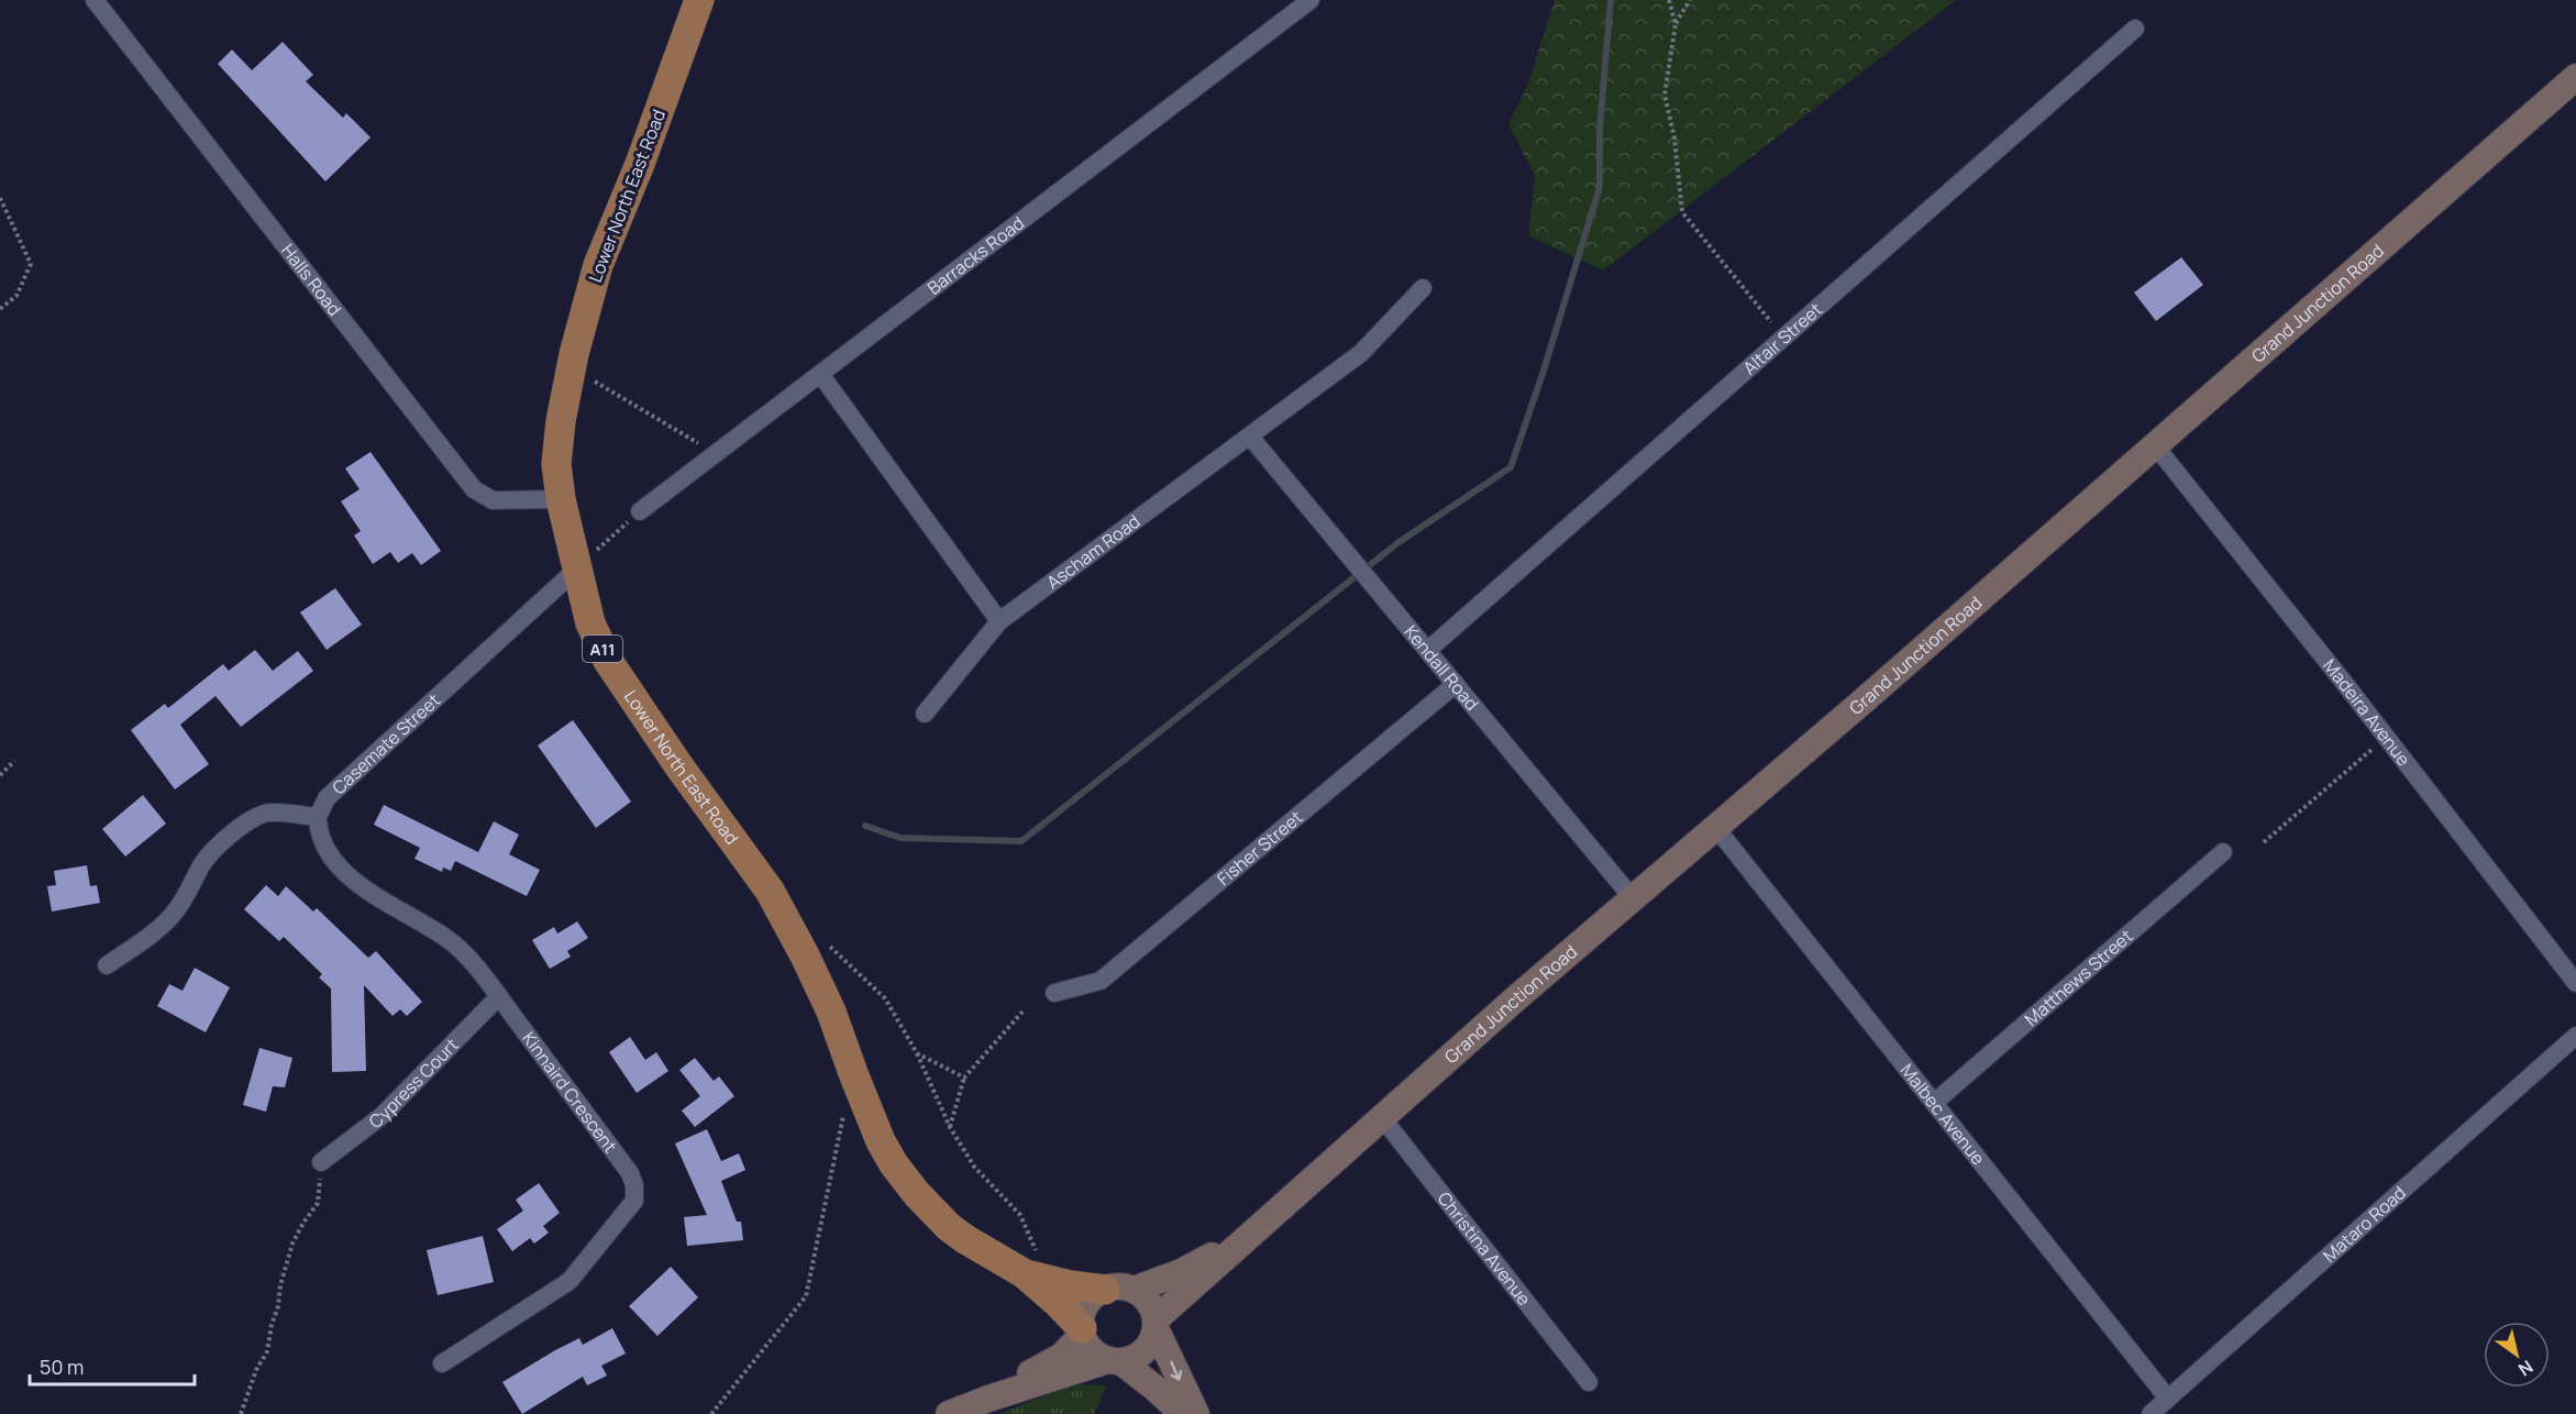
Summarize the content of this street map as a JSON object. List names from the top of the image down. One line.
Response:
{"streets":{"main road":["Lower North East Road","Grand Junction Road","A11"],"street":["Barracks Road","Halls Road","Altair Street","Ascham Road","Kendall Road","Madeira Avenue","Casemate Street","Fisher Street","Matthews Street","Cypress Court","Kinnaird Crescent","Malbec Avenue","Mataro Road","Christina Avenue"]},"crossings":[["Lower North East Road","Halls Road"],["Lower North East Road","Grand Junction Road"],["Lower North East Road","A11"],["Lower North East Road","Casemate Street"],["Grand Junction Road","A11"],["Grand Junction Road","Kendall Road"],["Grand Junction Road","Madeira Avenue"],["Grand Junction Road","Malbec Avenue"],["Grand Junction Road","Christina Avenue"],["Altair Street","Kendall Road"],["Ascham Road","Kendall Road"],["Kendall Road","Fisher Street"],["Casemate Street","Kinnaird Crescent"],["Matthews Street","Malbec Avenue"],["Cypress Court","Kinnaird Crescent"],["Malbec Avenue","Mataro Road"]],"scale_bar":"50 m","north":"bottom right"}
